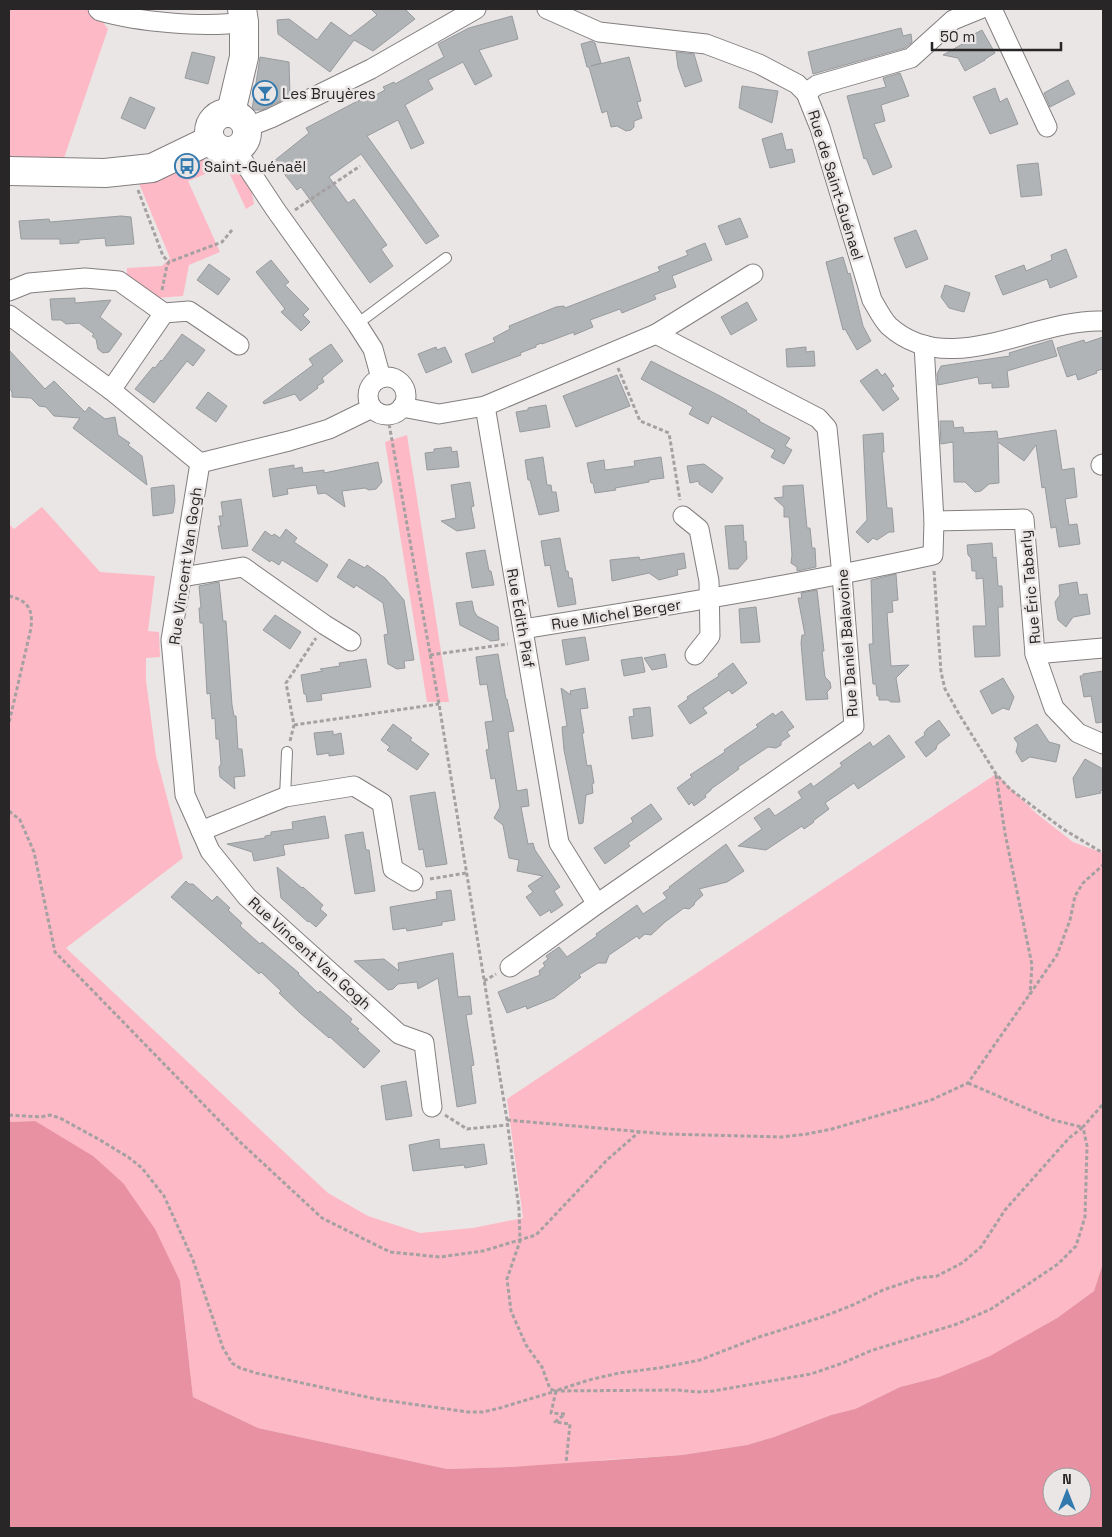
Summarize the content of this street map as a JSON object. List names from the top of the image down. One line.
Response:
{"streets":{"street":["Rue de Saint-Guénael","Rue Vincent Van Gogh","Rue Éric Tabarly","Rue Michel Berger","Rue Édith Piaf","Rue Daniel Balavoine"]},"crossings":[["Rue Michel Berger","Rue Édith Piaf"],["Rue Michel Berger","Rue Daniel Balavoine"],["Rue Édith Piaf","Rue Daniel Balavoine"]],"places":{"bar":["Les Bruyères"],"bus stop":["Saint-Guénaël"]},"scale_bar":"50 m","north":"top"}
